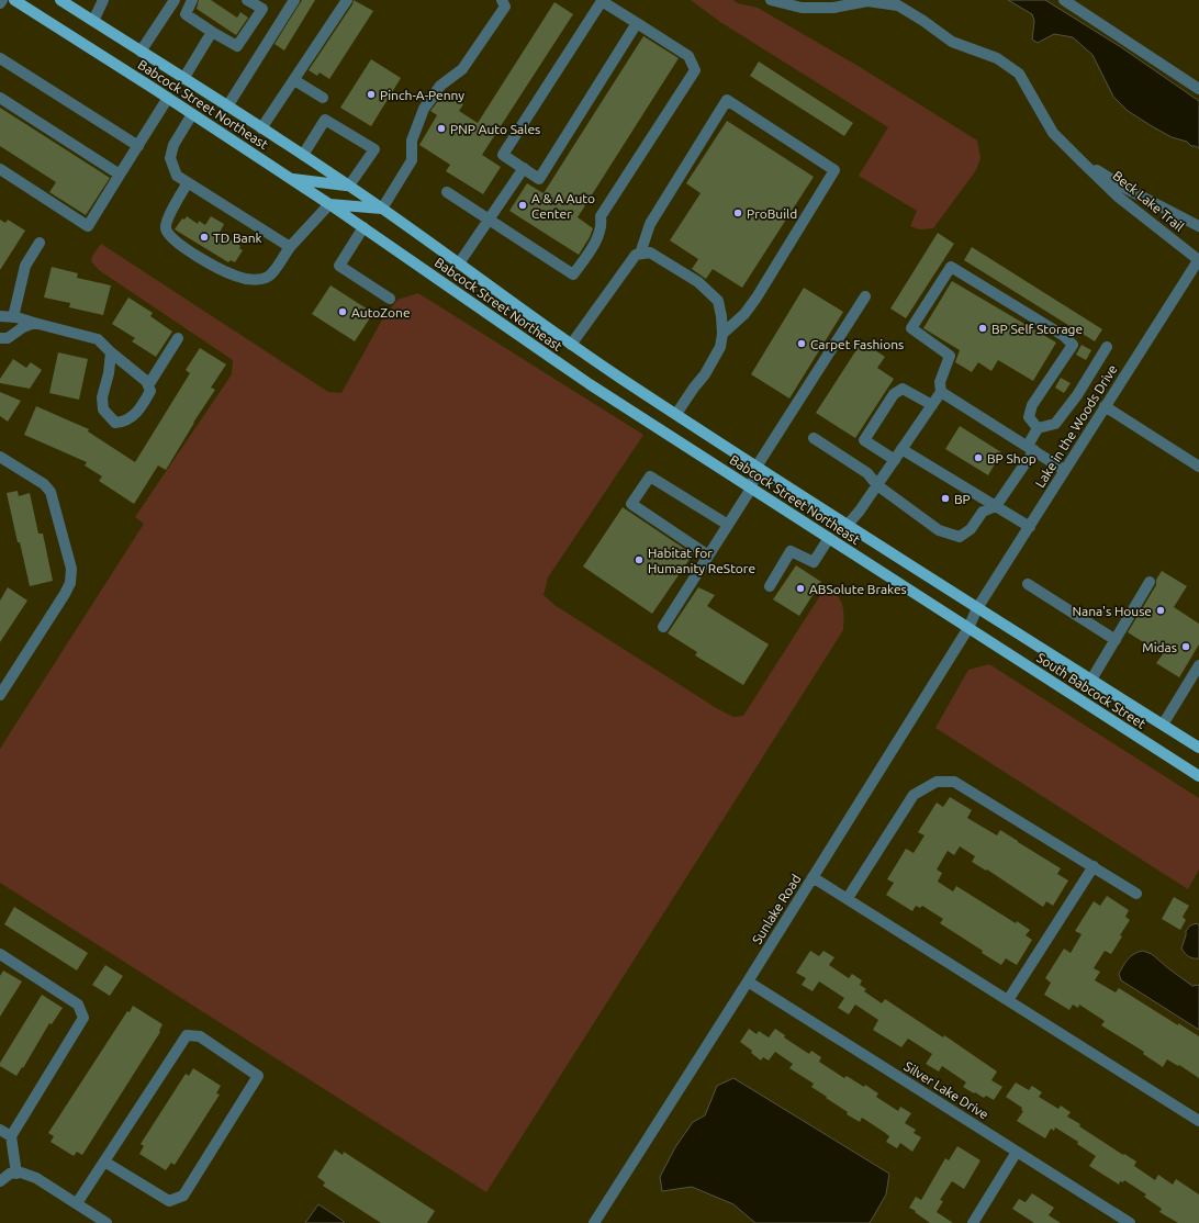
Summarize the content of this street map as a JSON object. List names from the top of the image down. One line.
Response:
{"streets":{"main road":["Babcock Street Northeast","South Babcock Street"],"street":["Beck Lake Trail","Lake in the Woods Drive","Sunlake Road","Silver Lake Drive"]},"crossings":[["Babcock Street Northeast","Lake in the Woods Drive"],["Babcock Street Northeast","South Babcock Street"],["Babcock Street Northeast","Sunlake Road"],["Beck Lake Trail","Lake in the Woods Drive"],["Lake in the Woods Drive","South Babcock Street"],["Lake in the Woods Drive","Sunlake Road"],["South Babcock Street","Sunlake Road"],["Sunlake Road","Silver Lake Drive"]],"places":["Pinch-A-Penny","PNP Auto Sales","A & A Auto Center","ProBuild","TD Bank","AutoZone","BP Self Storage","Carpet Fashions","BP Shop","BP","Habitat for Humanity ReStore","ABSolute Brakes","Nana's House","Midas"]}
